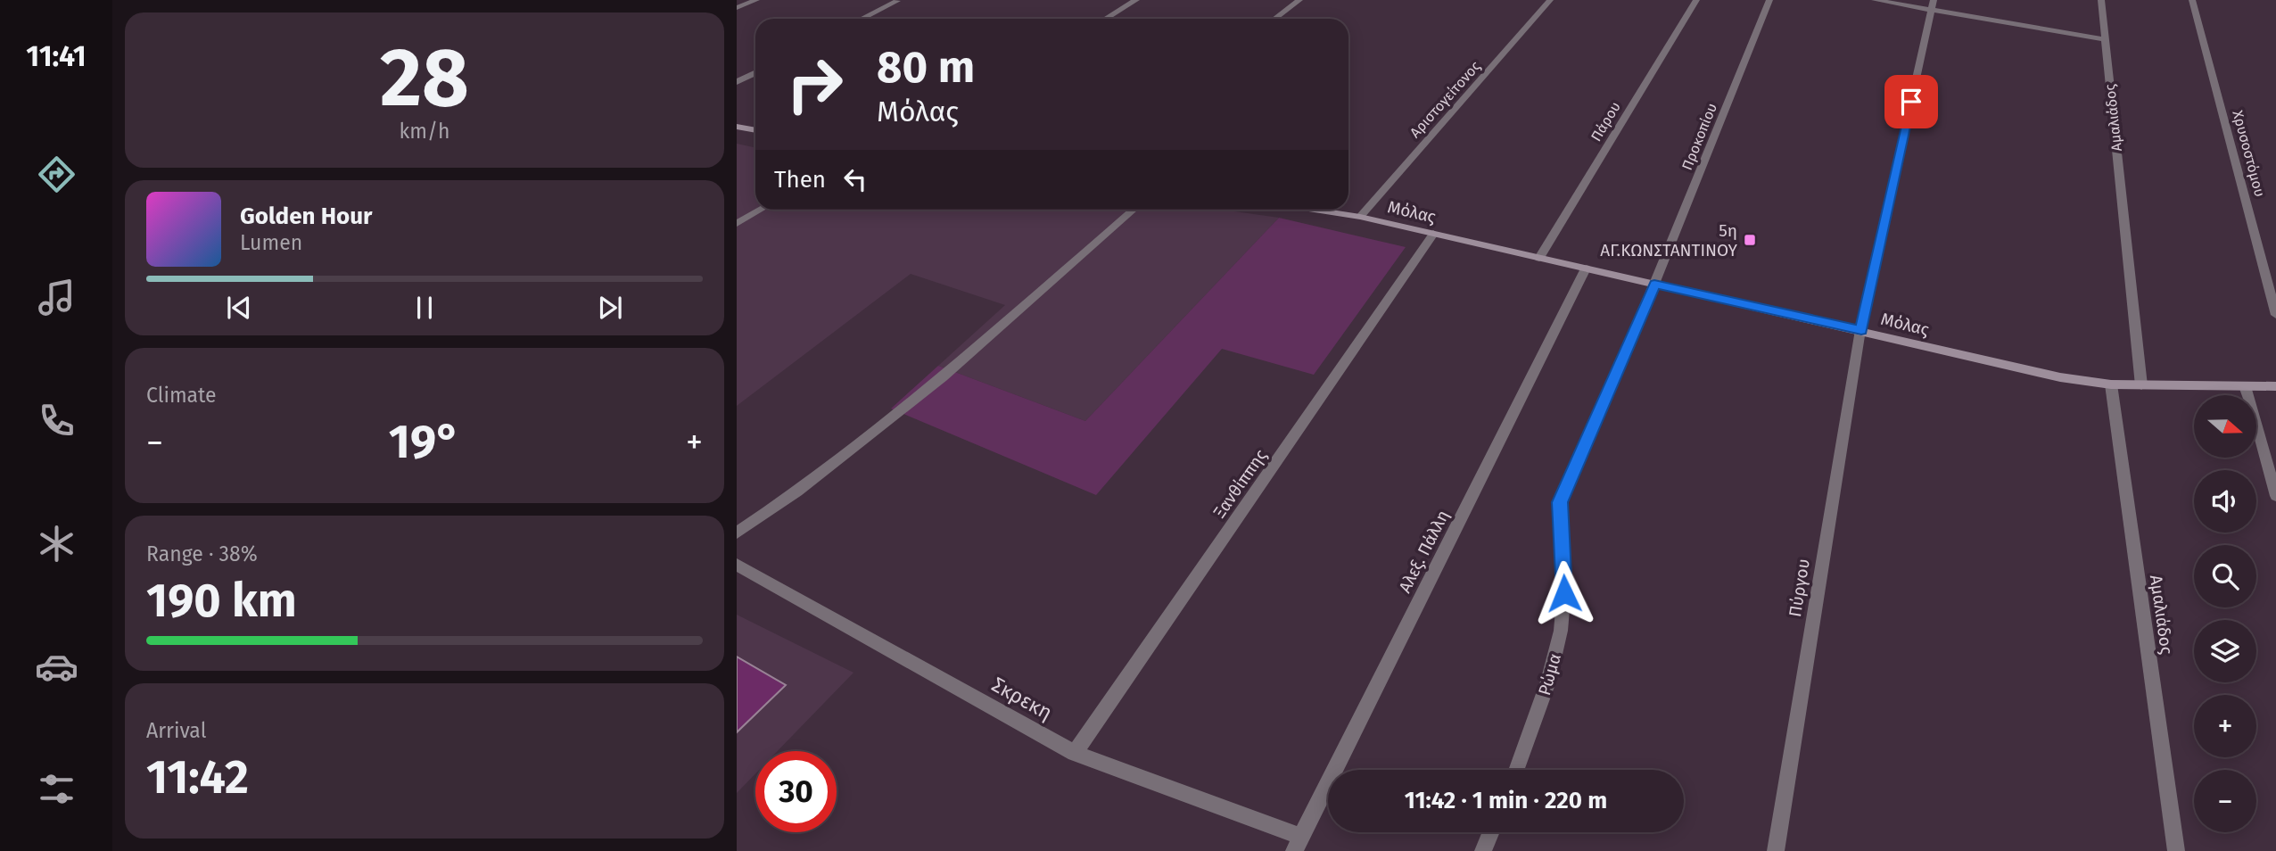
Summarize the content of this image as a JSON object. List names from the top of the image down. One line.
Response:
{"streets":{"street":["Αριστογείτονος","Αμαλιάδος","Πάρου","Προκοπίου","Χρυσοστόμου","Μόλας","Ξανθίππης","Αλεξ. Πάλλη","Πύργου","Ρώμα","Σκρεκη"]},"crossings":[["Αριστογείτονος","Μόλας"],["Αμαλιάδος","Μόλας"],["Πάρου","Μόλας"],["Προκοπίου","Μόλας"],["Προκοπίου","Ρώμα"],["Μόλας","Ξανθίππης"],["Μόλας","Αλεξ. Πάλλη"],["Μόλας","Πύργου"],["Μόλας","Ρώμα"],["Ξανθίππης","Σκρεκη"],["Αλεξ. Πάλλη","Σκρεκη"]],"places":{"transit":["5η ΑΓ.ΚΩΝΣΤΑΝΤΙΝΟΥ"]},"north":"right","page":{"tabs":"11:41","tile":[["28","km/h"],"Climate",["Range · 38%","190 km"],["Arrival","11:42"]],"turn":["80 m","Μόλας"],"then":"Then","song":["Golden Hour","Lumen"],"map_buttons":["+","−"],"heat":["−","19°","+"],"limit":"30","trip":"11:42 · 1 min · 220 m"}}
